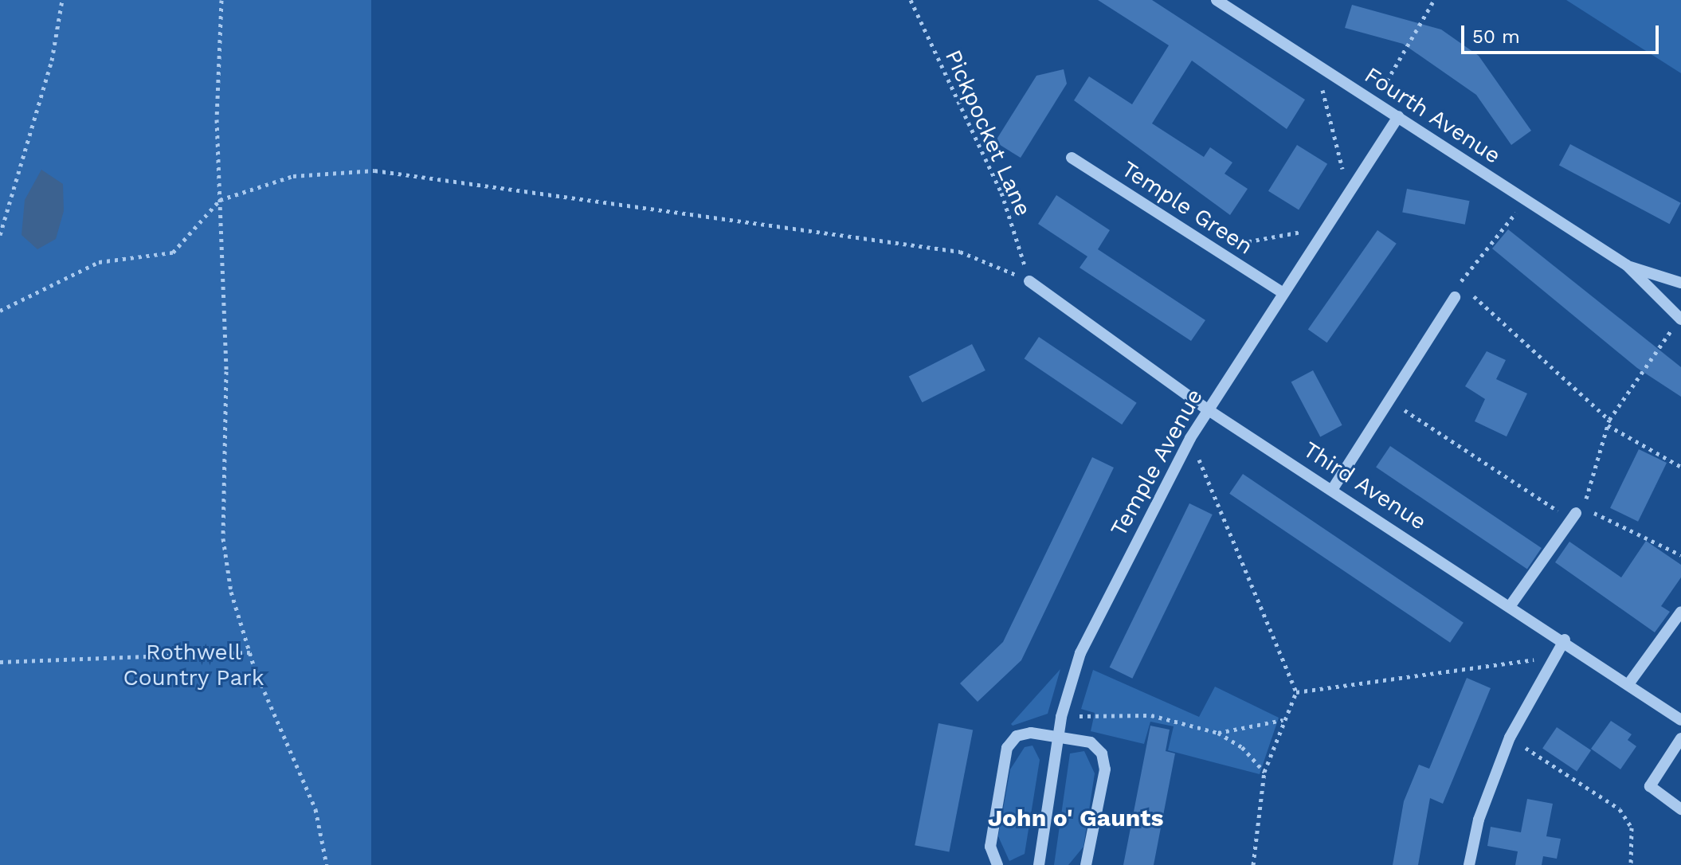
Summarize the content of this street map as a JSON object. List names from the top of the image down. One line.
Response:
{"streets":{"street":["Fourth Avenue","Temple Green","Temple Avenue","Third Avenue"],"path":["Pickpocket Lane"]},"crossings":[["Fourth Avenue","Temple Avenue"],["Pickpocket Lane","Third Avenue"],["Temple Green","Temple Avenue"],["Temple Avenue","Third Avenue"]],"districts":["John o' Gaunts"],"parks":["Rothwell Country Park"],"scale_bar":"50 m"}
